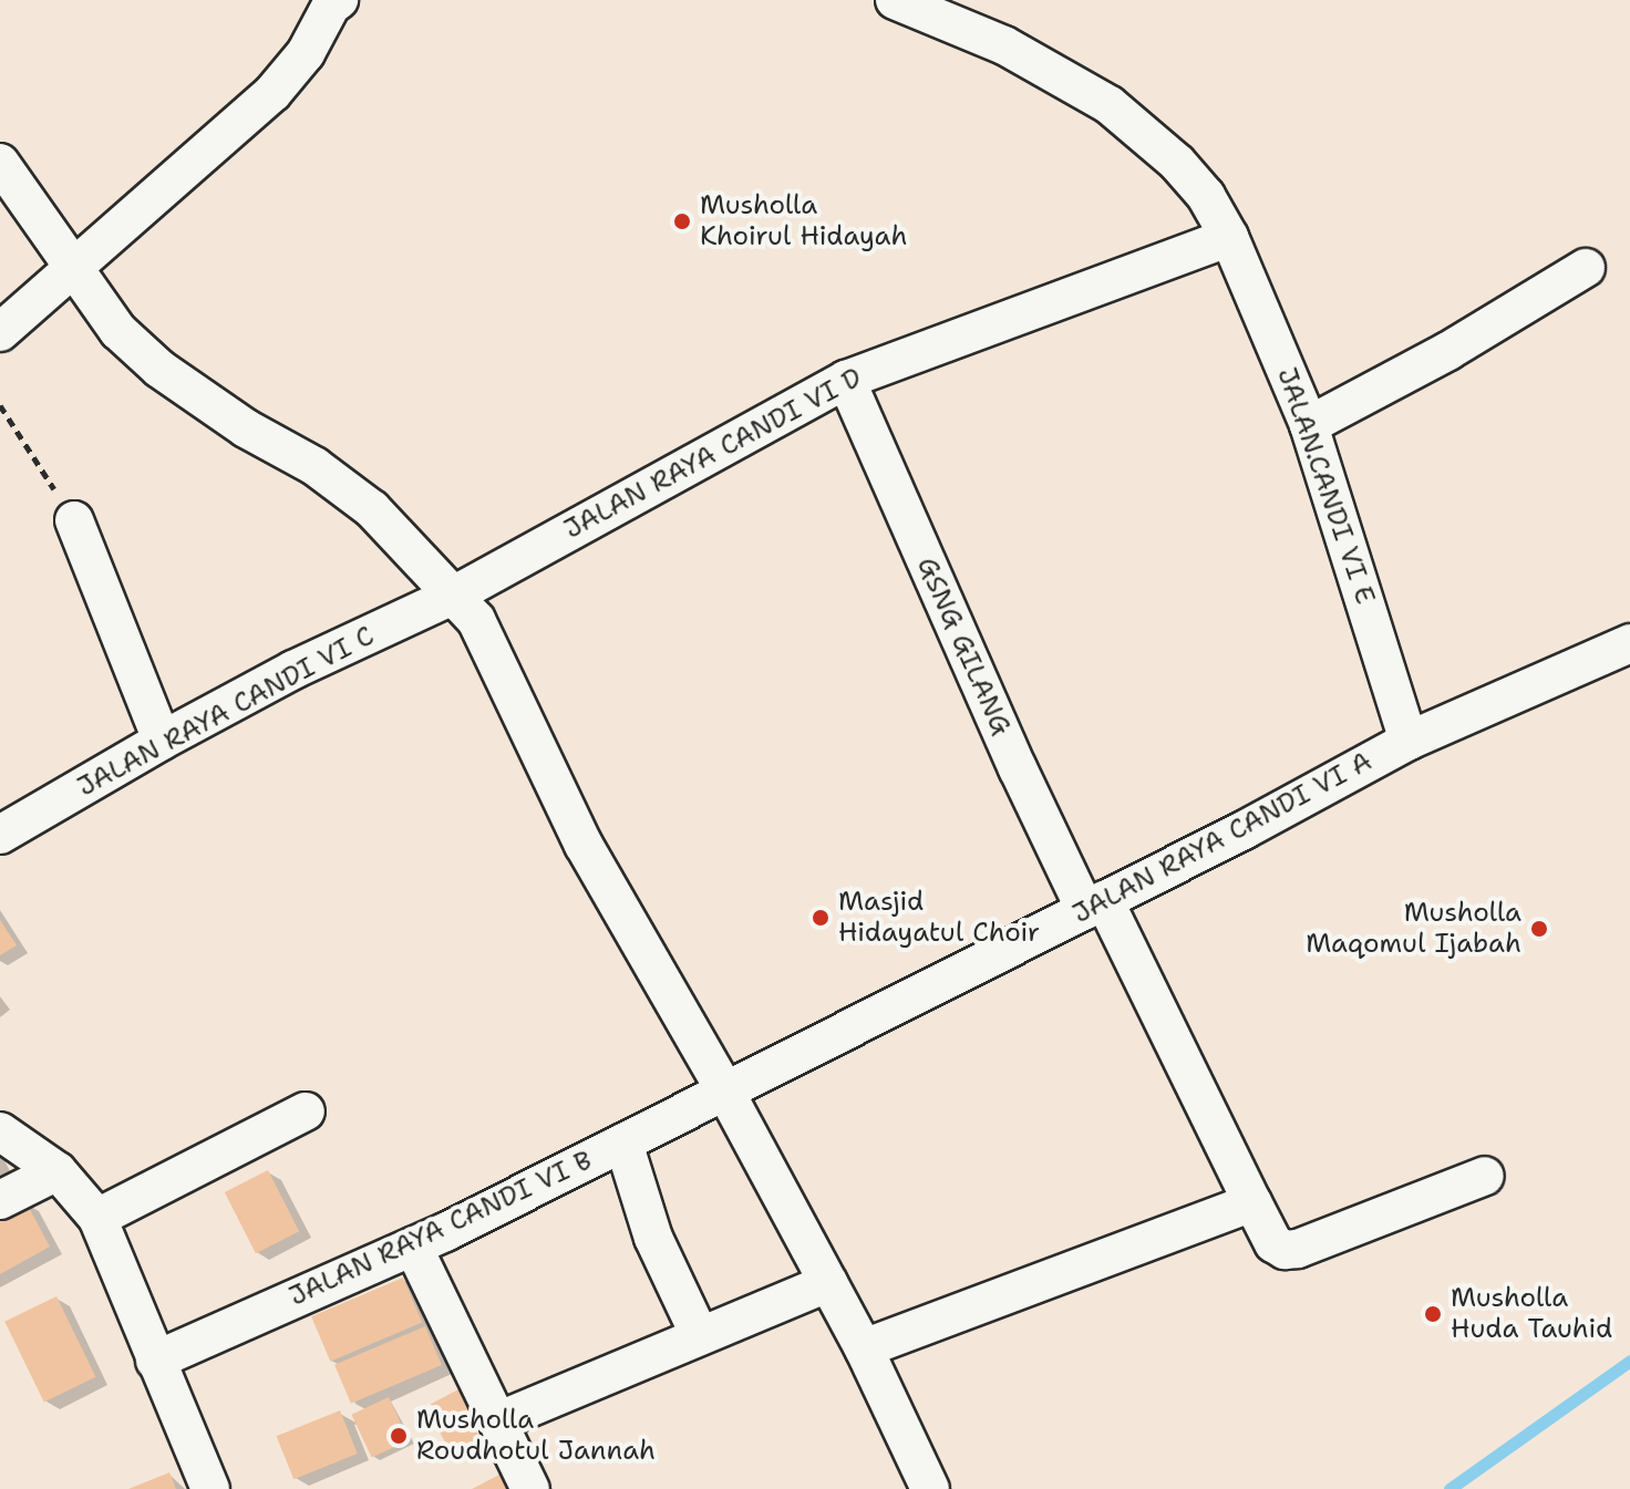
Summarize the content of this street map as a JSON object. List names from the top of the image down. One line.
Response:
{"streets":{"street":["JALAN RAYA CANDI VI D","JALAN.CANDI VI E","GSNG GILANG","JALAN RAYA CANDI VI C","JALAN RAYA CANDI VI A","JALAN RAYA CANDI VI B"]},"crossings":[["JALAN RAYA CANDI VI D","JALAN.CANDI VI E"],["JALAN RAYA CANDI VI D","GSNG GILANG"],["JALAN RAYA CANDI VI D","JALAN RAYA CANDI VI C"],["JALAN.CANDI VI E","JALAN RAYA CANDI VI A"],["GSNG GILANG","JALAN RAYA CANDI VI A"],["JALAN RAYA CANDI VI A","JALAN RAYA CANDI VI B"]],"places":["Musholla Khoirul Hidayah","Masjid Hidayatul Choir","Musholla Maqomul Ijabah","Musholla Huda Tauhid","Musholla Roudhotul Jannah"]}
